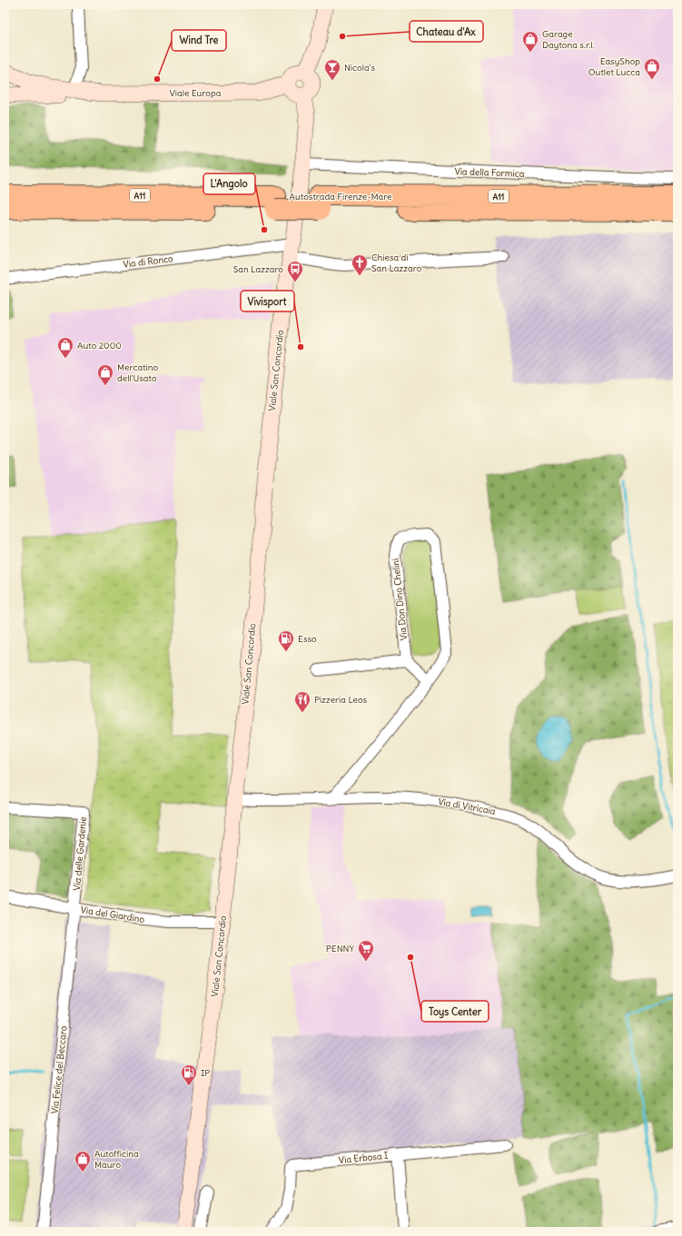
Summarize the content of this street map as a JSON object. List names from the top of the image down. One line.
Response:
{"streets":{"highway":["A11","Autostrada Firenze-Mare"],"main road":["Viale Europa","Viale San Concordio"],"street":["Via della Formica","Via di Ronco","Via Don Dino Chelini","Via di Vitricaia","Via delle Gardenie","Via del Giardino","Via Felice del Beccaro","Via Erbosa I"]},"crossings":[["Viale Europa","Viale San Concordio"],["Via della Formica","Viale San Concordio"],["Via di Ronco","Viale San Concordio"],["Viale San Concordio","Via di Vitricaia"],["Viale San Concordio","Via del Giardino"],["Via Don Dino Chelini","Via di Vitricaia"],["Via delle Gardenie","Via del Giardino"],["Via delle Gardenie","Via Felice del Beccaro"],["Via del Giardino","Via Felice del Beccaro"]],"places":{"other":["Chateau d'Ax","Wind Tre","L'Angolo","Vivisport","Toys Center"],"shop":["Garage Daytona s.r.l.","EasyShop Outlet Lucca","Auto 2000","Mercatino dell'Usato","Autofficina Mauro"],"bar":["Nicola's"],"church":["Chiesa di San Lazzaro"],"bus stop":["San Lazzaro"],"fuel station":["Esso","IP"],"restaurant":["Pizzeria Leos"],"supermarket":["PENNY"]}}
